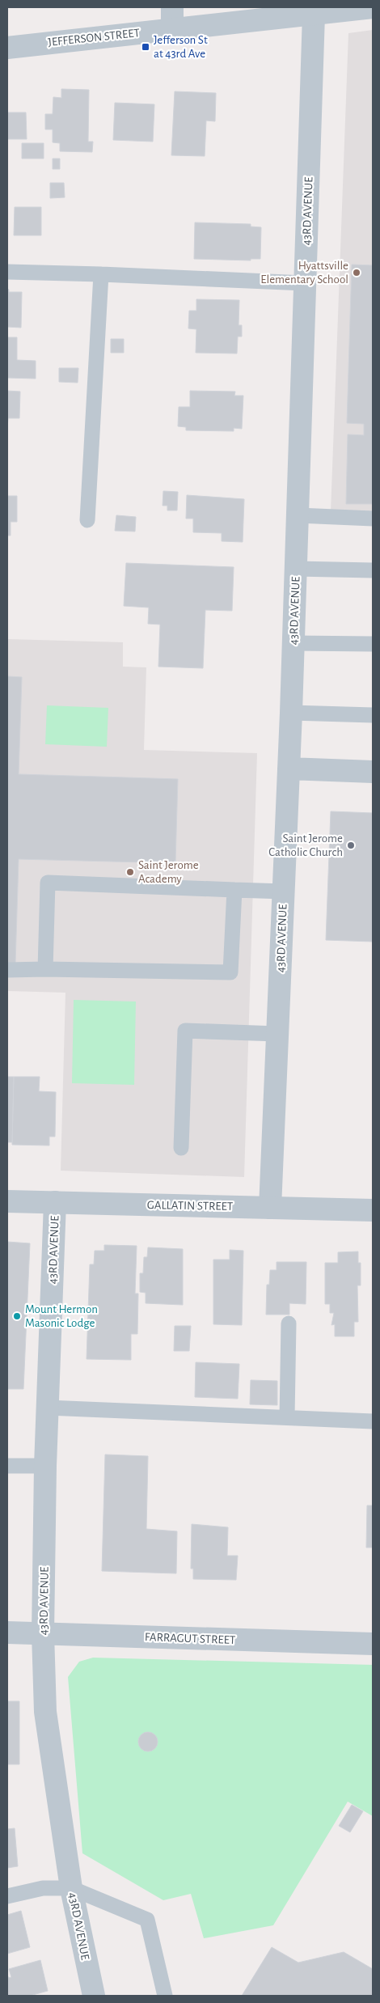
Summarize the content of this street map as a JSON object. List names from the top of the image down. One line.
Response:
{"streets":{"street":["JEFFERSON STREET","43RD AVENUE","GALLATIN STREET","FARRAGUT STREET"]},"crossings":[["JEFFERSON STREET","43RD AVENUE"],["43RD AVENUE","GALLATIN STREET"],["43RD AVENUE","FARRAGUT STREET"]],"places":{"transit":["Jefferson St at 43rd Ave"],"other":["Hyattsville Elementary School","Saint Jerome Catholic Church","Saint Jerome Academy","Mount Hermon Masonic Lodge"]}}
